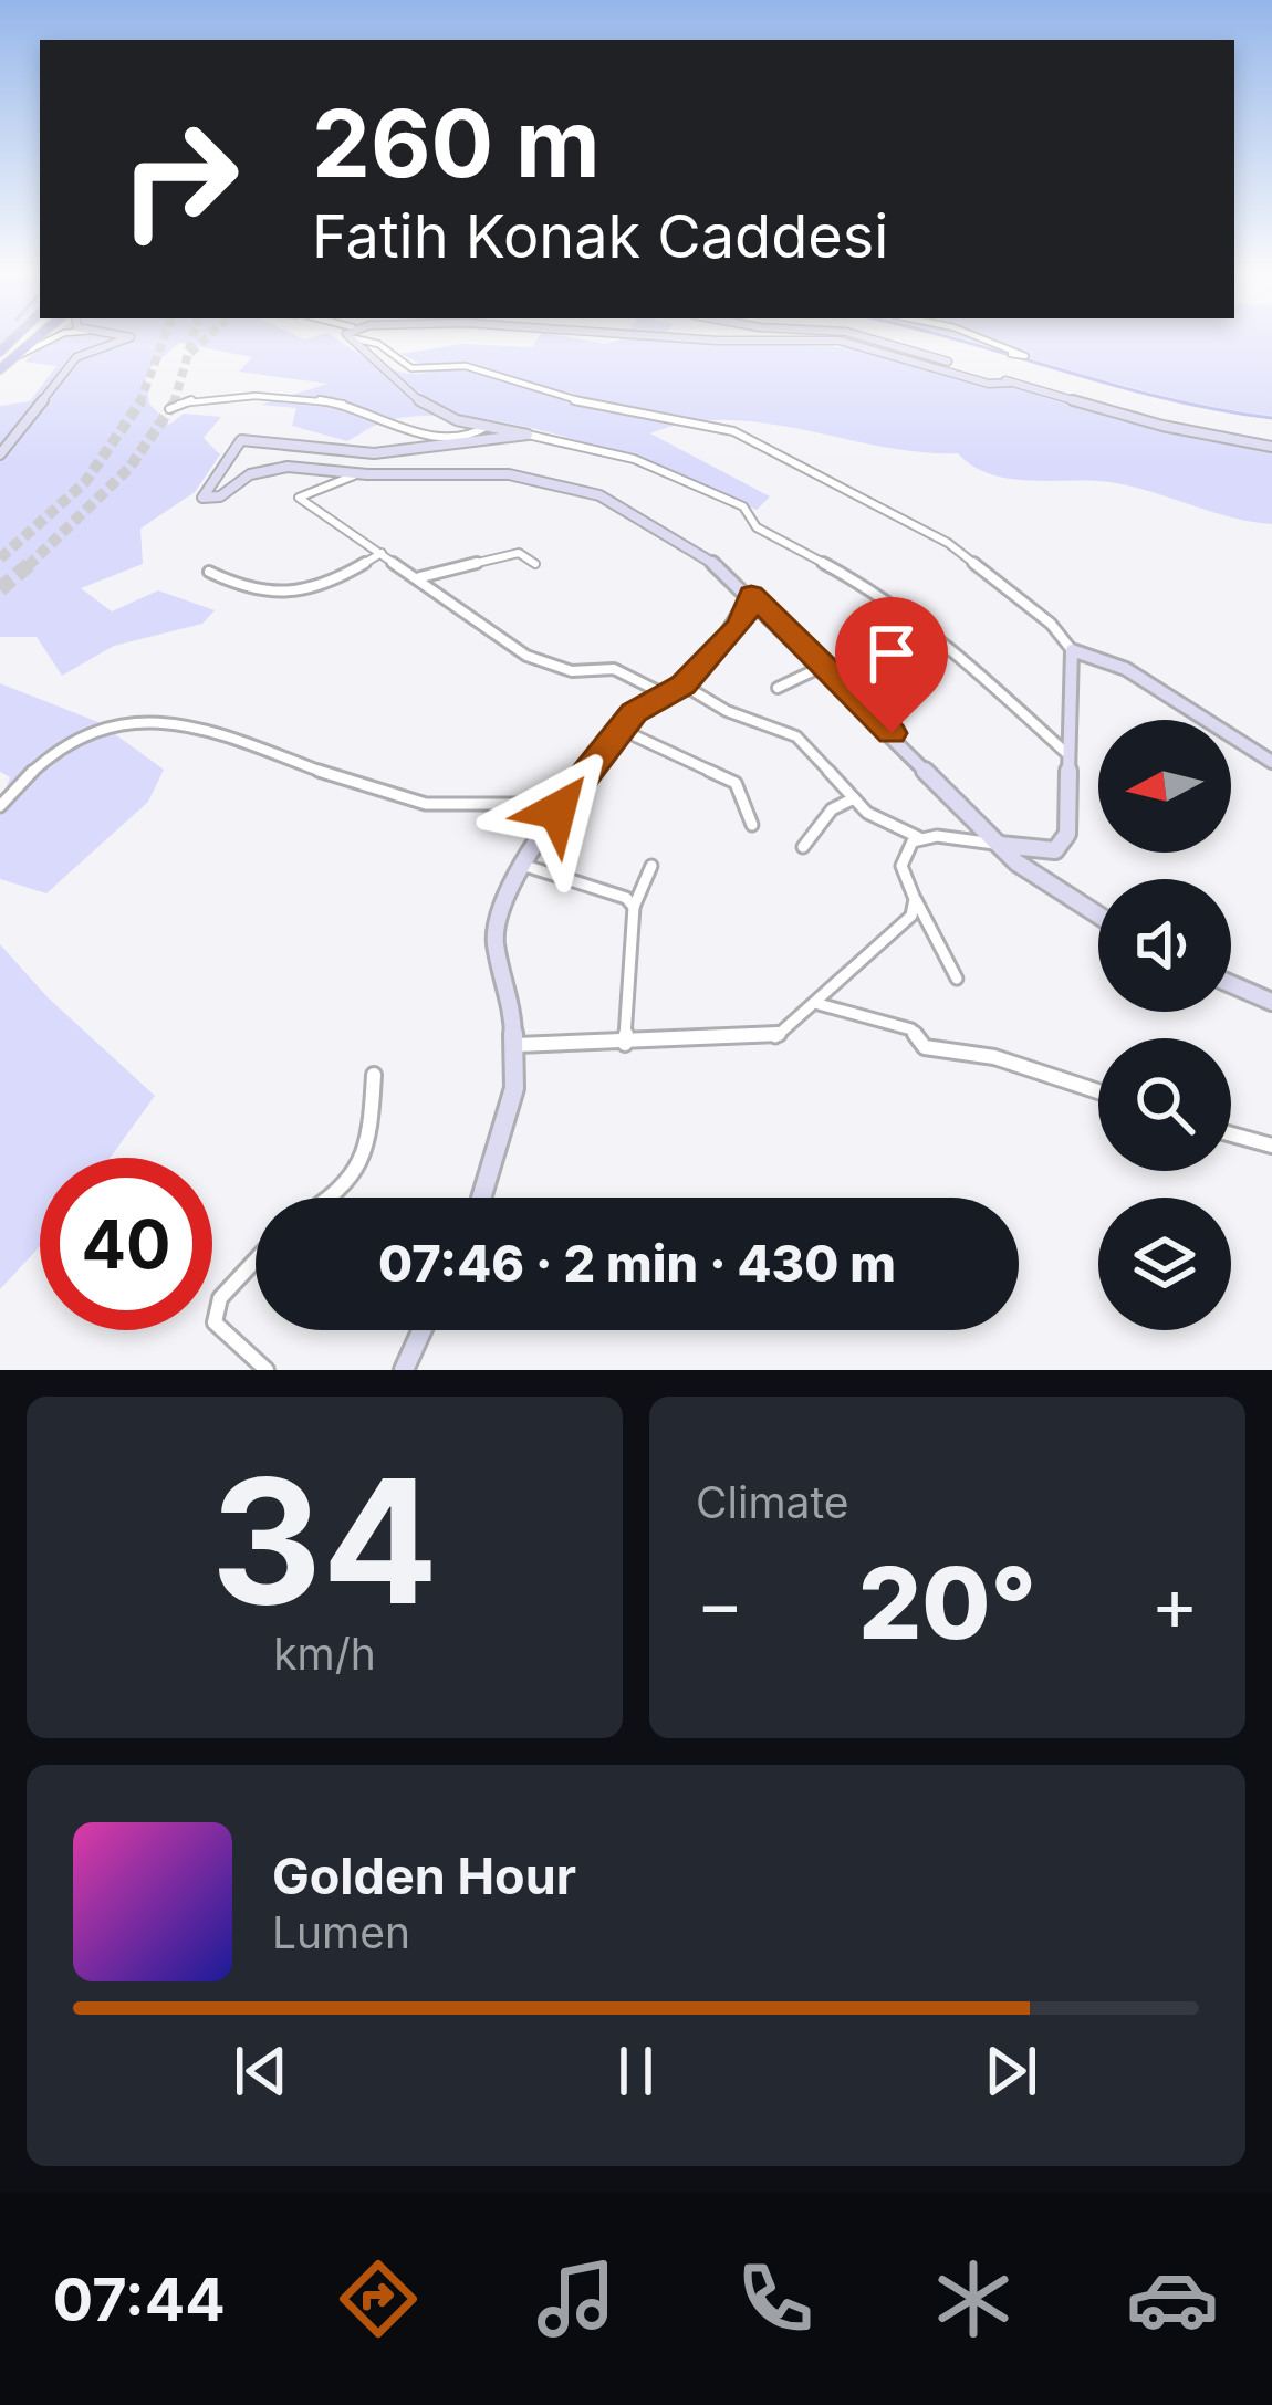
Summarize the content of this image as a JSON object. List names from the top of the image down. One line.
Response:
{"north":"left","page":{"turn":["260 m","Fatih Konak Caddesi"],"limit":"40","trip":"07:46 · 2 min · 430 m","tile":[["34","km/h"],"Climate"],"heat":["−","20°","+"],"song":["Golden Hour","Lumen"],"tabs":"07:44"}}
